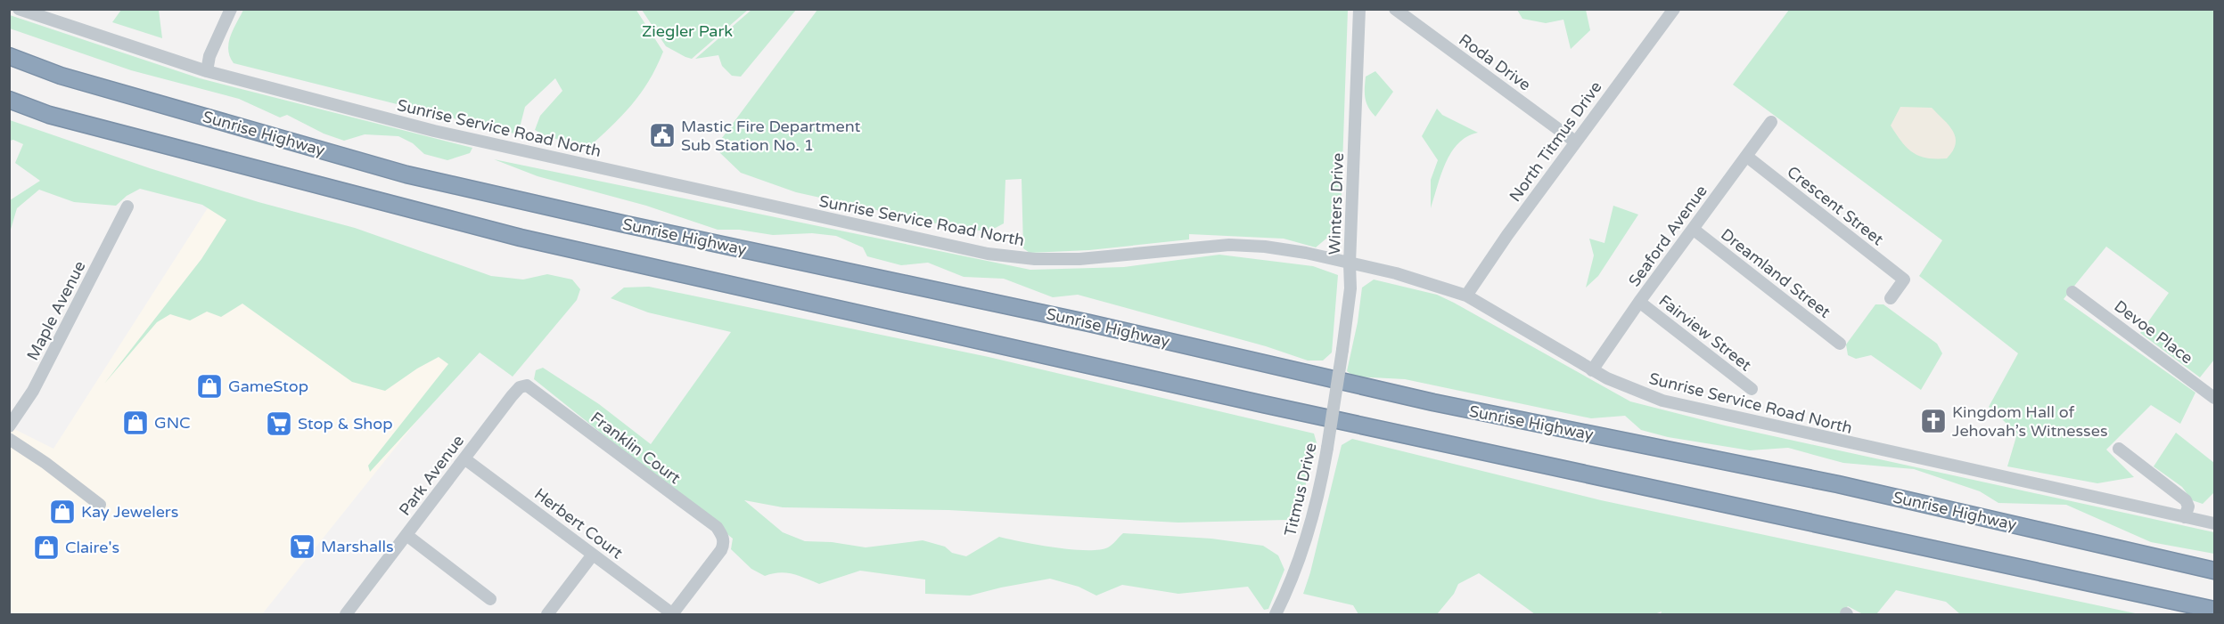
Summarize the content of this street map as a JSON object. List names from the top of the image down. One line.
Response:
{"streets":{"highway":["Sunrise Highway"],"street":["Roda Drive","Sunrise Service Road North","North Titmus Drive","Winters Drive","Crescent Street","Seaford Avenue","Dreamland Street","Maple Avenue","Devoe Place","Fairview Street","Franklin Court","Park Avenue","Titmus Drive","Herbert Court"]},"crossings":[["Roda Drive","North Titmus Drive"],["Sunrise Service Road North","North Titmus Drive"],["Sunrise Service Road North","Winters Drive"],["Sunrise Service Road North","Seaford Avenue"],["Winters Drive","Titmus Drive"],["Crescent Street","Seaford Avenue"],["Seaford Avenue","Dreamland Street"],["Seaford Avenue","Fairview Street"],["Franklin Court","Park Avenue"],["Franklin Court","Herbert Court"],["Park Avenue","Herbert Court"]],"parks":["Ziegler Park"],"places":{"public building":["Mastic Fire Department Sub Station No. 1"],"shop":["GameStop","GNC","Kay Jewelers","Claire's"],"church":["Kingdom Hall of Jehovah’s Witnesses"],"supermarket":["Stop & Shop","Marshalls"]}}
